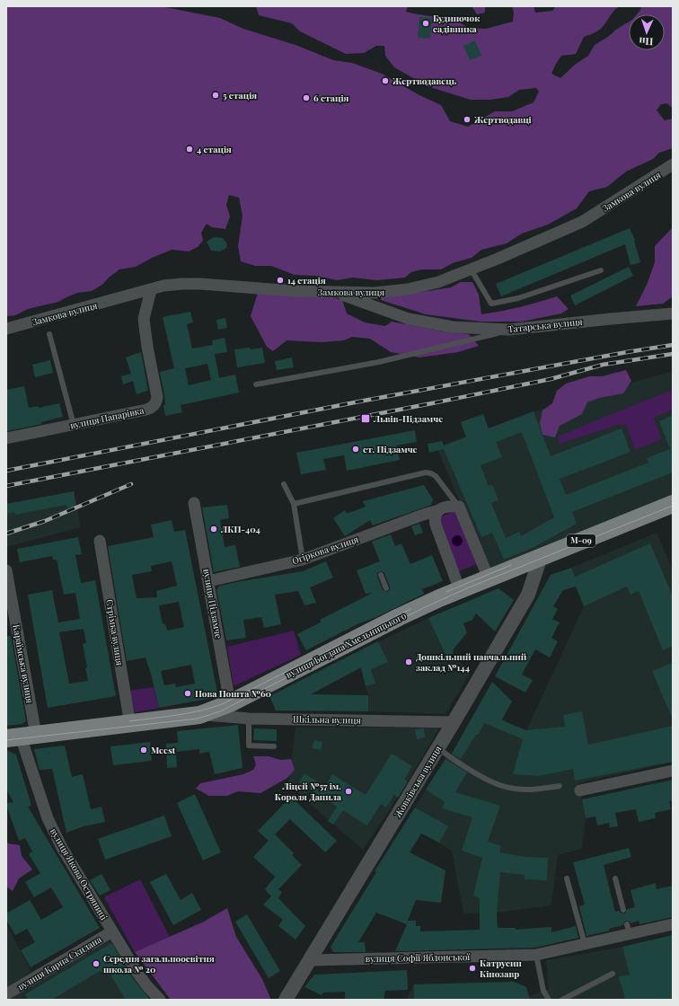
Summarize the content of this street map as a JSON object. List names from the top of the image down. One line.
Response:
{"streets":{"main road":["М-09","вулиця Богдана Хмельницького"],"street":["Замкова вулиця","Татарська вулиця","вулиця Папарівка","Огіркова вулиця","вулиця Підзамче","Стрімка вулиця","Караїмська вулиця","Шкільна вулиця","Жовківська вулиця","вулиця Якова Остряниці","вулиця Софії Яблонської","вулиця Карпа Скидана"]},"crossings":[["Замкова вулиця","Татарська вулиця"],["Замкова вулиця","вулиця Папарівка"],["Огіркова вулиця","вулиця Підзамче"],["вулиця Підзамче","вулиця Богдана Хмельницького"],["Стрімка вулиця","вулиця Богдана Хмельницького"],["вулиця Богдана Хмельницького","Караїмська вулиця"],["вулиця Богдана Хмельницького","Шкільна вулиця"],["вулиця Богдана Хмельницького","Жовківська вулиця"],["вулиця Богдана Хмельницького","вулиця Якова Остряниці"],["Караїмська вулиця","вулиця Якова Остряниці"],["Шкільна вулиця","Жовківська вулиця"],["Жовківська вулиця","вулиця Софії Яблонської"],["вулиця Якова Остряниці","вулиця Карпа Скидана"]],"places":{"other":["Будиночок садівника","Жертводавець","5 стація","6 стація","Жертводавцi","4 стація","14 стація","ст. Підзамче","ЛКП-404","Дошкільний навчальний заклад №144","Нова Пошта №60","Meest","Ліцей №57 ім. Короля Данила","Середня загальноосвітня школа № 20","Катрусин Кінозавр"],"transit":["Львів-Підзамче"]},"north":"bottom"}
